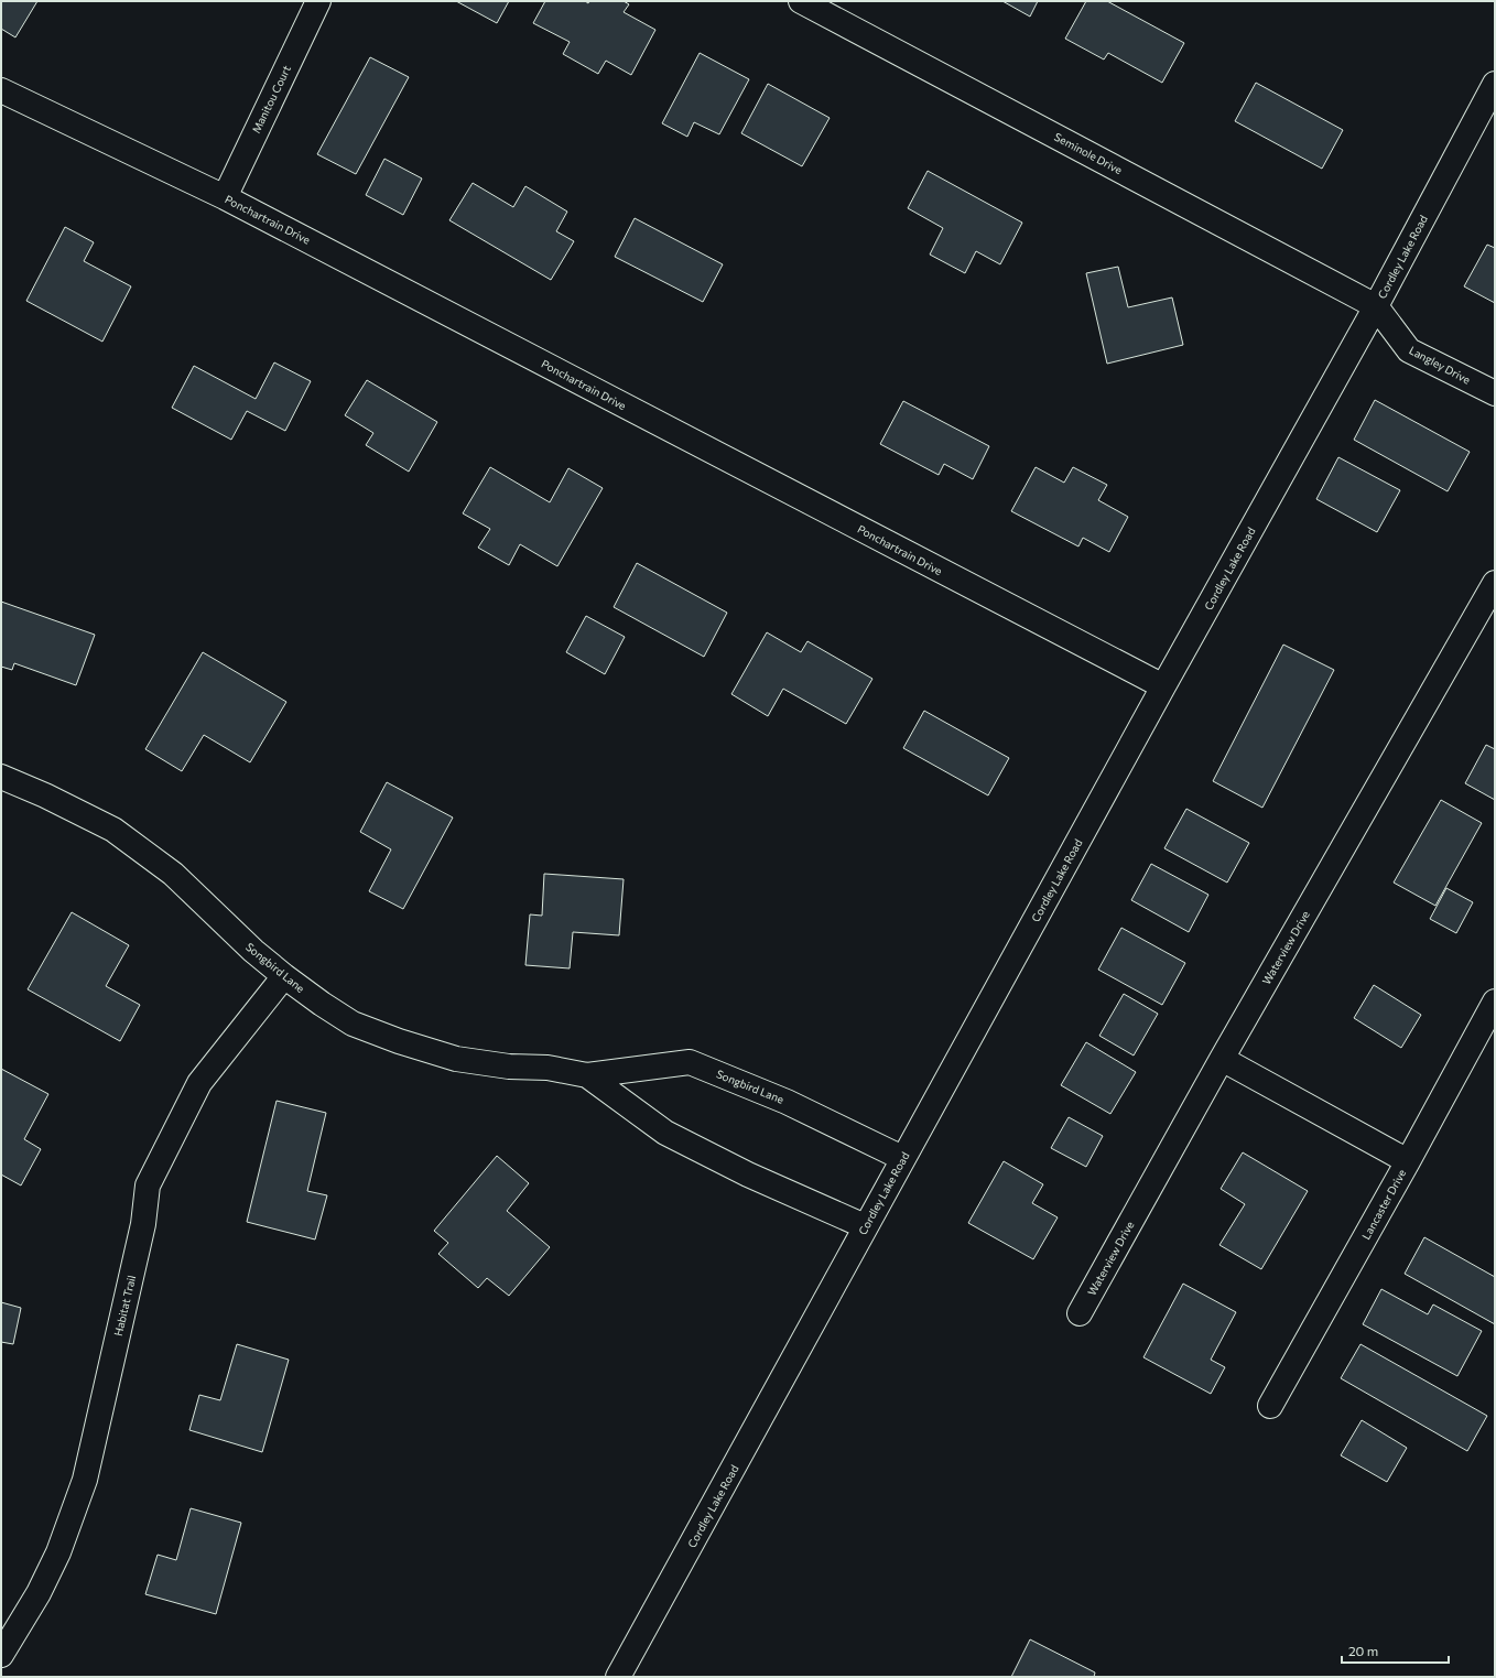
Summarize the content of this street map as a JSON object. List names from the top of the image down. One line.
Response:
{"streets":{"street":["Manitou Court","Seminole Drive","Ponchartrain Drive","Cordley Lake Road","Langley Drive","Waterview Drive","Songbird Lane","Lancaster Drive","Habitat Trail"]},"crossings":[["Manitou Court","Ponchartrain Drive"],["Seminole Drive","Cordley Lake Road"],["Seminole Drive","Langley Drive"],["Ponchartrain Drive","Cordley Lake Road"],["Cordley Lake Road","Langley Drive"],["Cordley Lake Road","Songbird Lane"],["Songbird Lane","Habitat Trail"]],"scale_bar":"20 m"}
